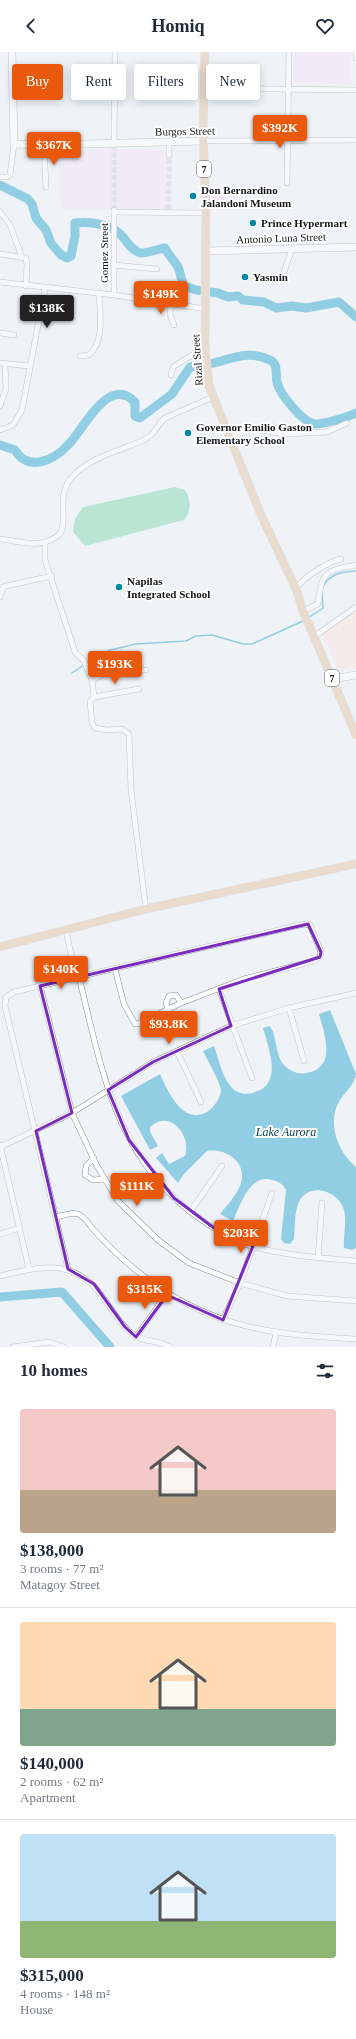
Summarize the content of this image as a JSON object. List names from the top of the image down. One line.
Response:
{"streets":{"main road":["7","Rizal Street"],"street":["Burgos Street","Antonio Luna Street","Gomez Street"]},"crossings":[["Burgos Street","Rizal Street"],["7","Rizal Street"],["Antonio Luna Street","Rizal Street"],["Gomez Street","Rizal Street"]],"water":["Lake Aurora"],"places":["Don Bernardino Jalandoni Museum","Prince Hypermart","Yasmin","Governor Emilio Gaston Elementary School","Napilas Integrated School"],"page":{"header":"Homiq","chip":["Buy","Rent","Filters","New"],"price":["$392K","$367K","$149K","$138K","$193K","$140K","$93.8K","$111K","$203K","$315K"],"heading":"10 homes","list":[{"name":"$138,000","note":"3 rooms · 77 m² · Matagoy Street"},{"name":"$140,000","note":"2 rooms · 62 m² · Apartment"},{"name":"$315,000","note":"4 rooms · 148 m² · House"}]}}
